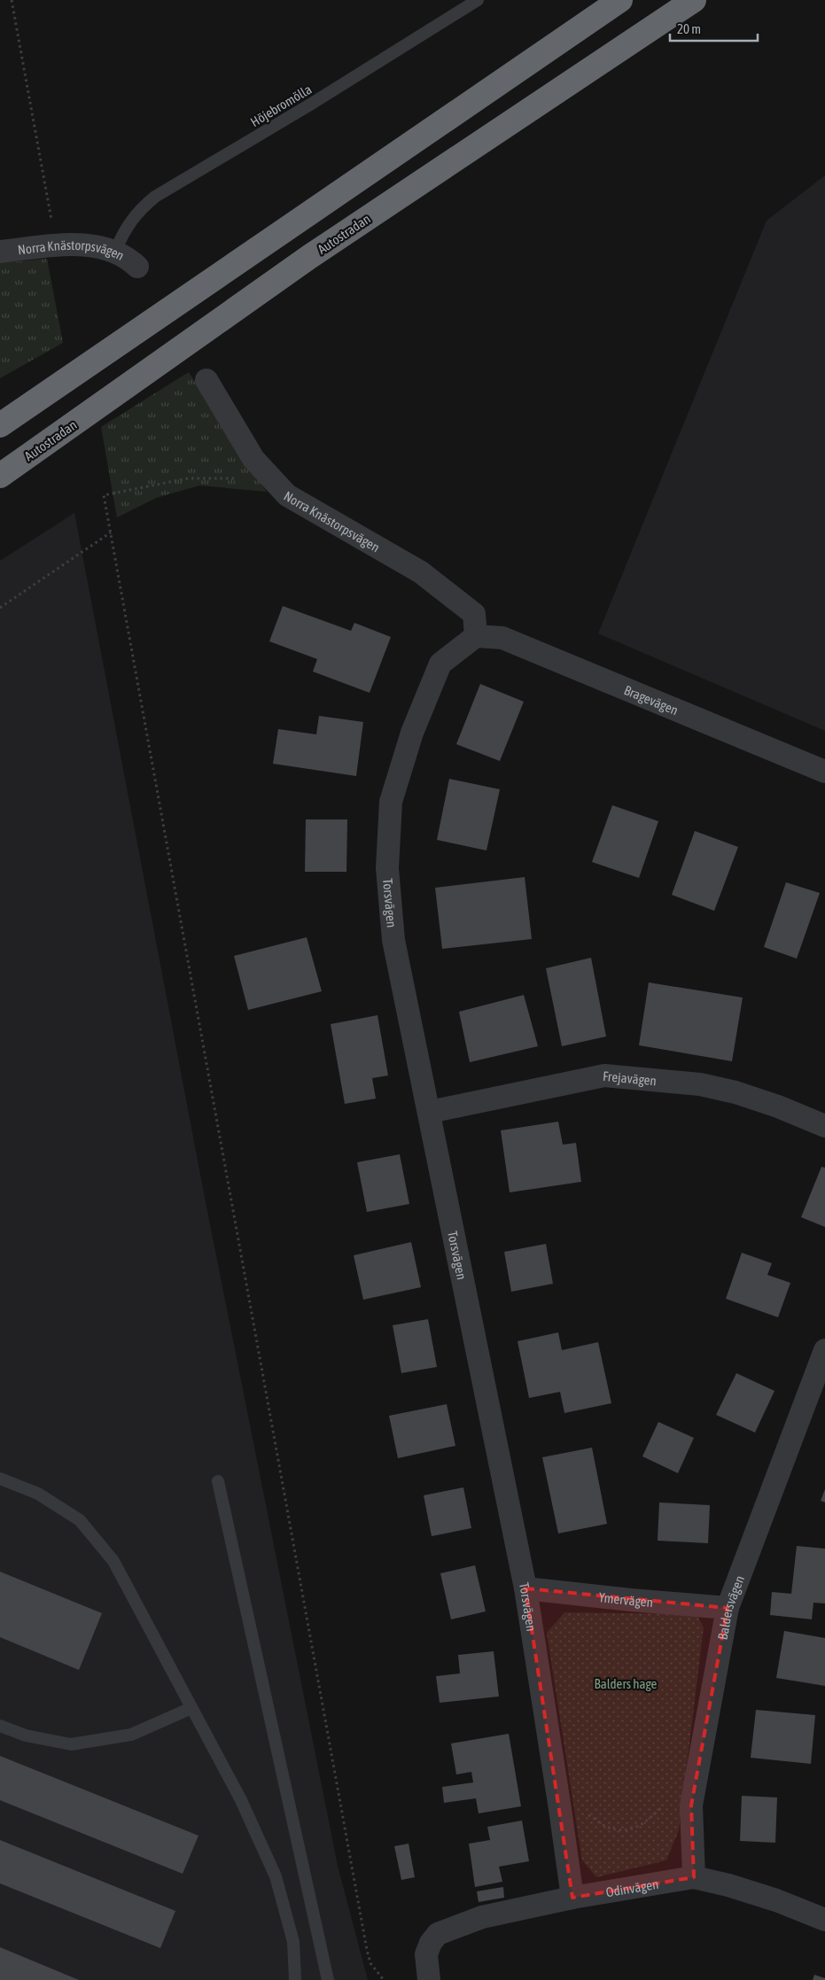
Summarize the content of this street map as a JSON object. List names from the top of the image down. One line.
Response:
{"streets":{"highway":["Autostradan"],"street":["Norra Knästorpsvägen","Bragevägen","Torsvägen","Frejavägen","Ymervägen","Baldersvägen","Odinvägen"],"lane":["Höjebromölla"]},"crossings":[["Höjebromölla","Norra Knästorpsvägen"],["Norra Knästorpsvägen","Bragevägen"],["Norra Knästorpsvägen","Torsvägen"],["Bragevägen","Torsvägen"],["Torsvägen","Frejavägen"],["Torsvägen","Ymervägen"],["Torsvägen","Odinvägen"],["Ymervägen","Baldersvägen"],["Baldersvägen","Odinvägen"]],"parks":["Balders hage"],"scale_bar":"20 m"}
